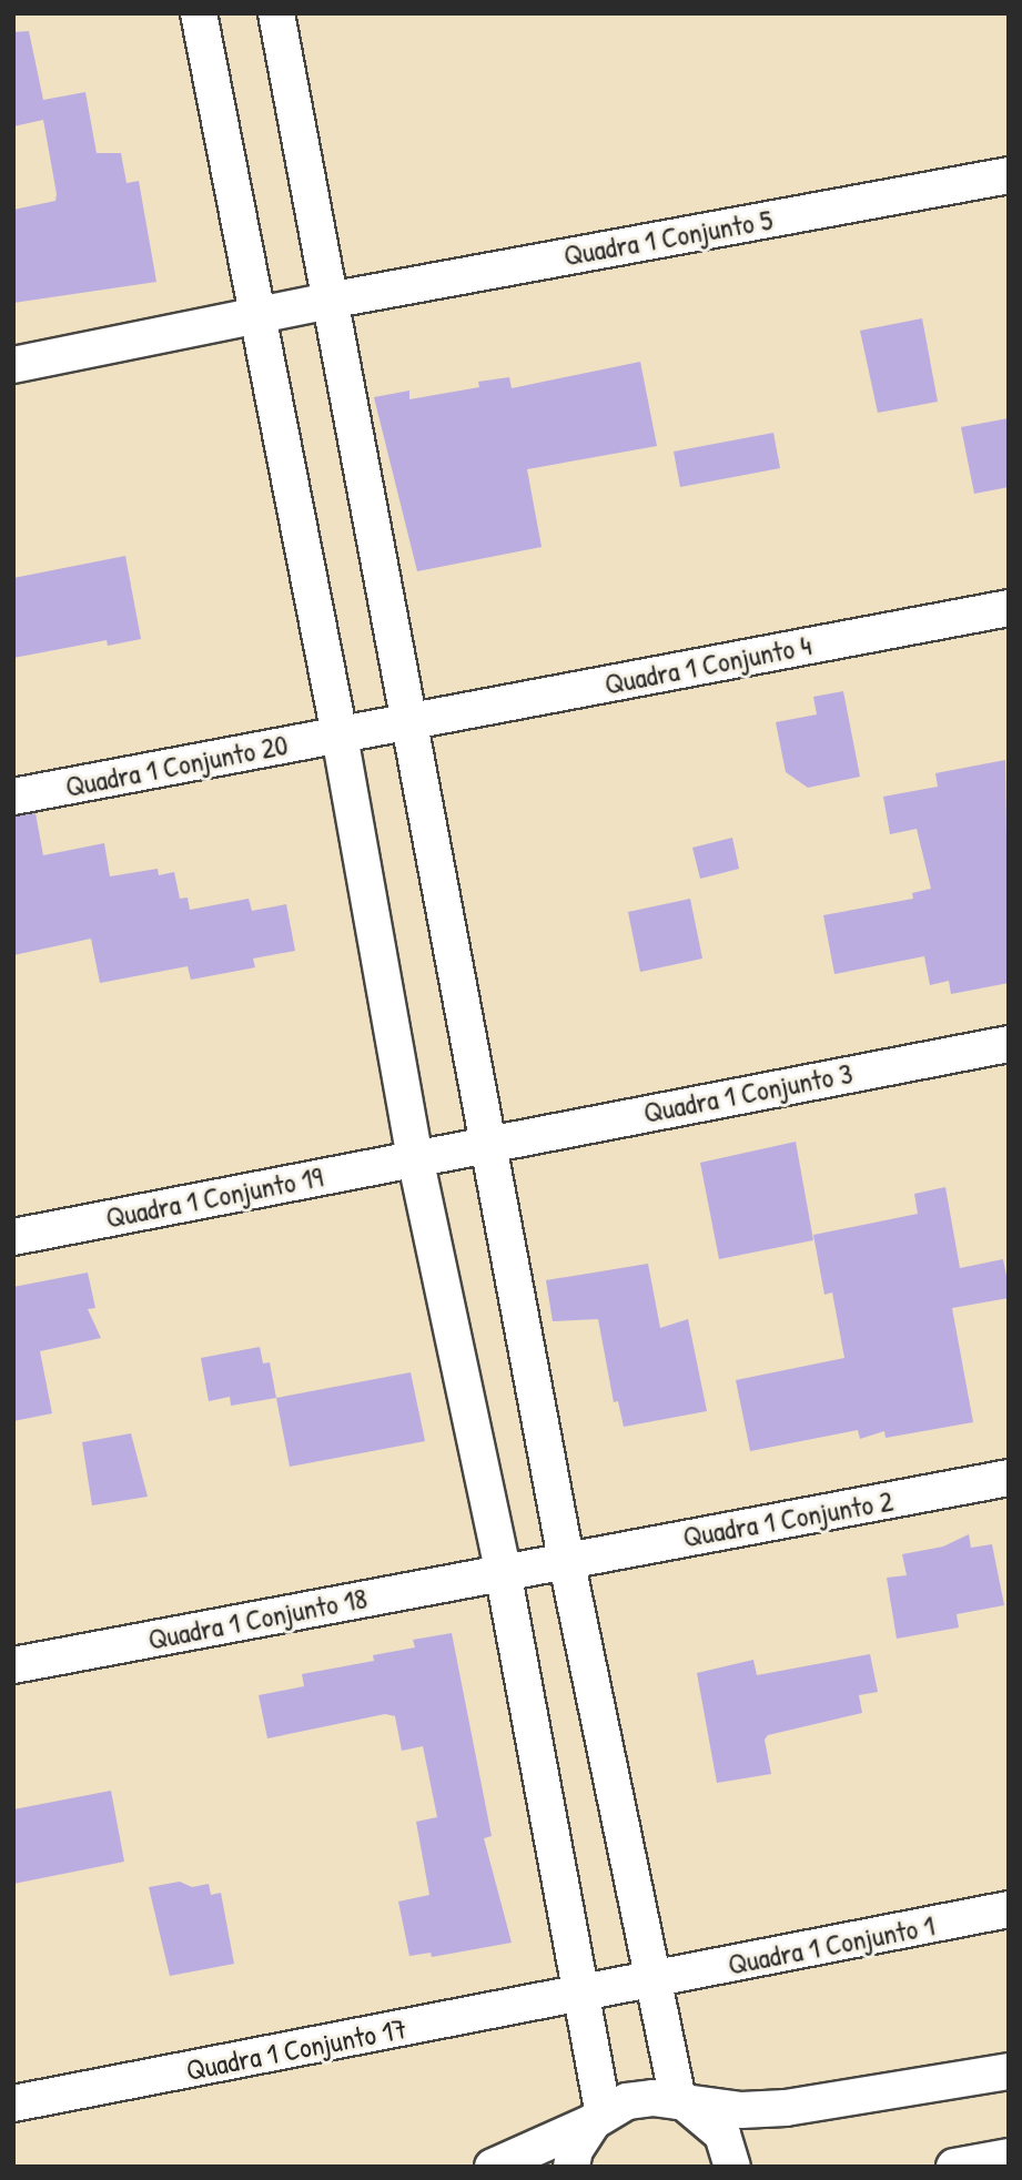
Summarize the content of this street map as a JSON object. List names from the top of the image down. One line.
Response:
{"streets":{"street":["Quadra 1 Conjunto 5","Quadra 1 Conjunto 4","Quadra 1 Conjunto 20","Quadra 1 Conjunto 3","Quadra 1 Conjunto 19","Quadra 1 Conjunto 2","Quadra 1 Conjunto 18","Quadra 1 Conjunto 1","Quadra 1 Conjunto 17"]},"crossings":[["Quadra 1 Conjunto 4","Quadra 1 Conjunto 20"],["Quadra 1 Conjunto 3","Quadra 1 Conjunto 19"],["Quadra 1 Conjunto 2","Quadra 1 Conjunto 18"],["Quadra 1 Conjunto 1","Quadra 1 Conjunto 17"]]}
